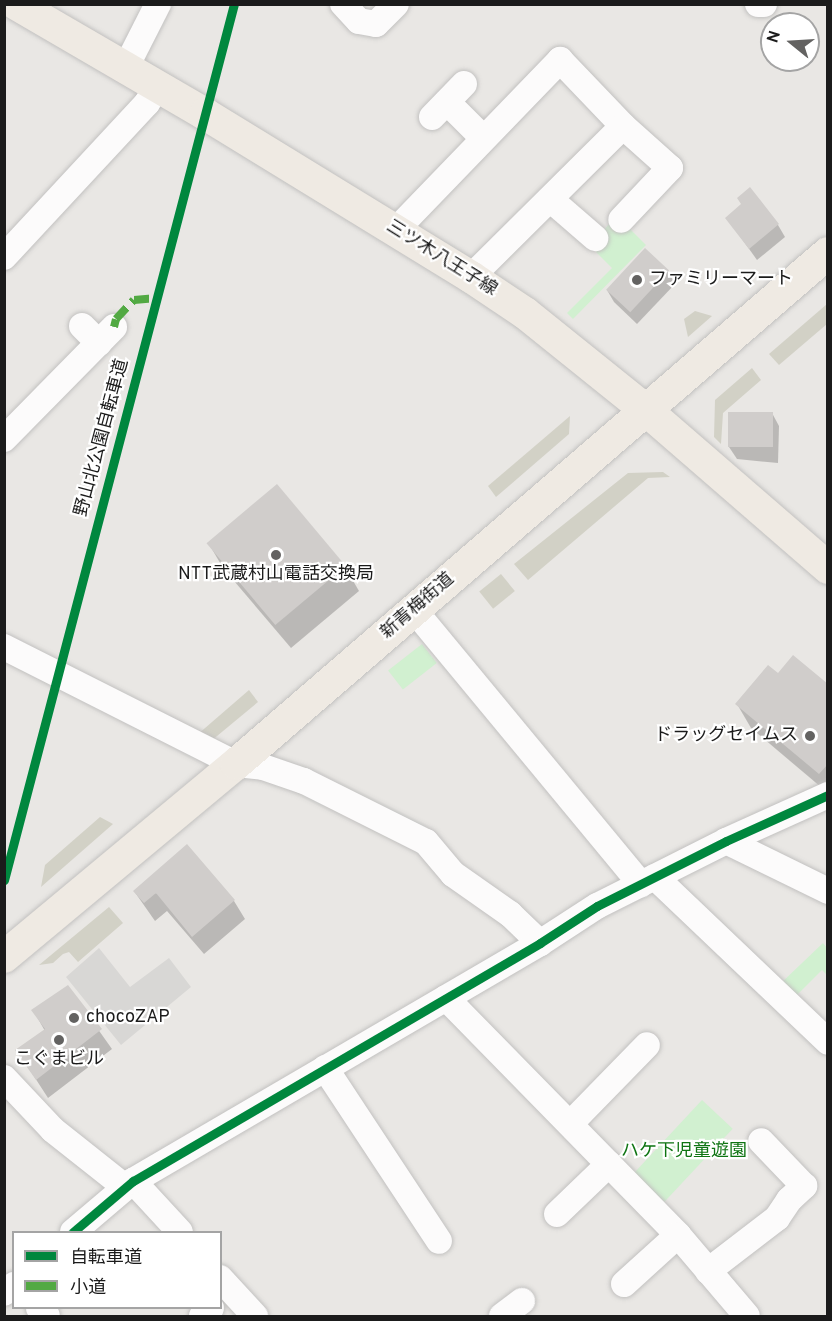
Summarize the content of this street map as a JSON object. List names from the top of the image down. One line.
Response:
{"streets":{"main road":["三ツ木八王子線","新青梅街道"],"cycle path":["野山北公園自転車道"]},"crossings":[["三ツ木八王子線","新青梅街道"]],"parks":["ハケ下児童遊園"],"places":["ファミリーマート","NTT武蔵村山電話交換局","ドラッグセイムス","chocoZAP","こぐまビル"],"legend":["自転車道","小道"],"north":"left"}
